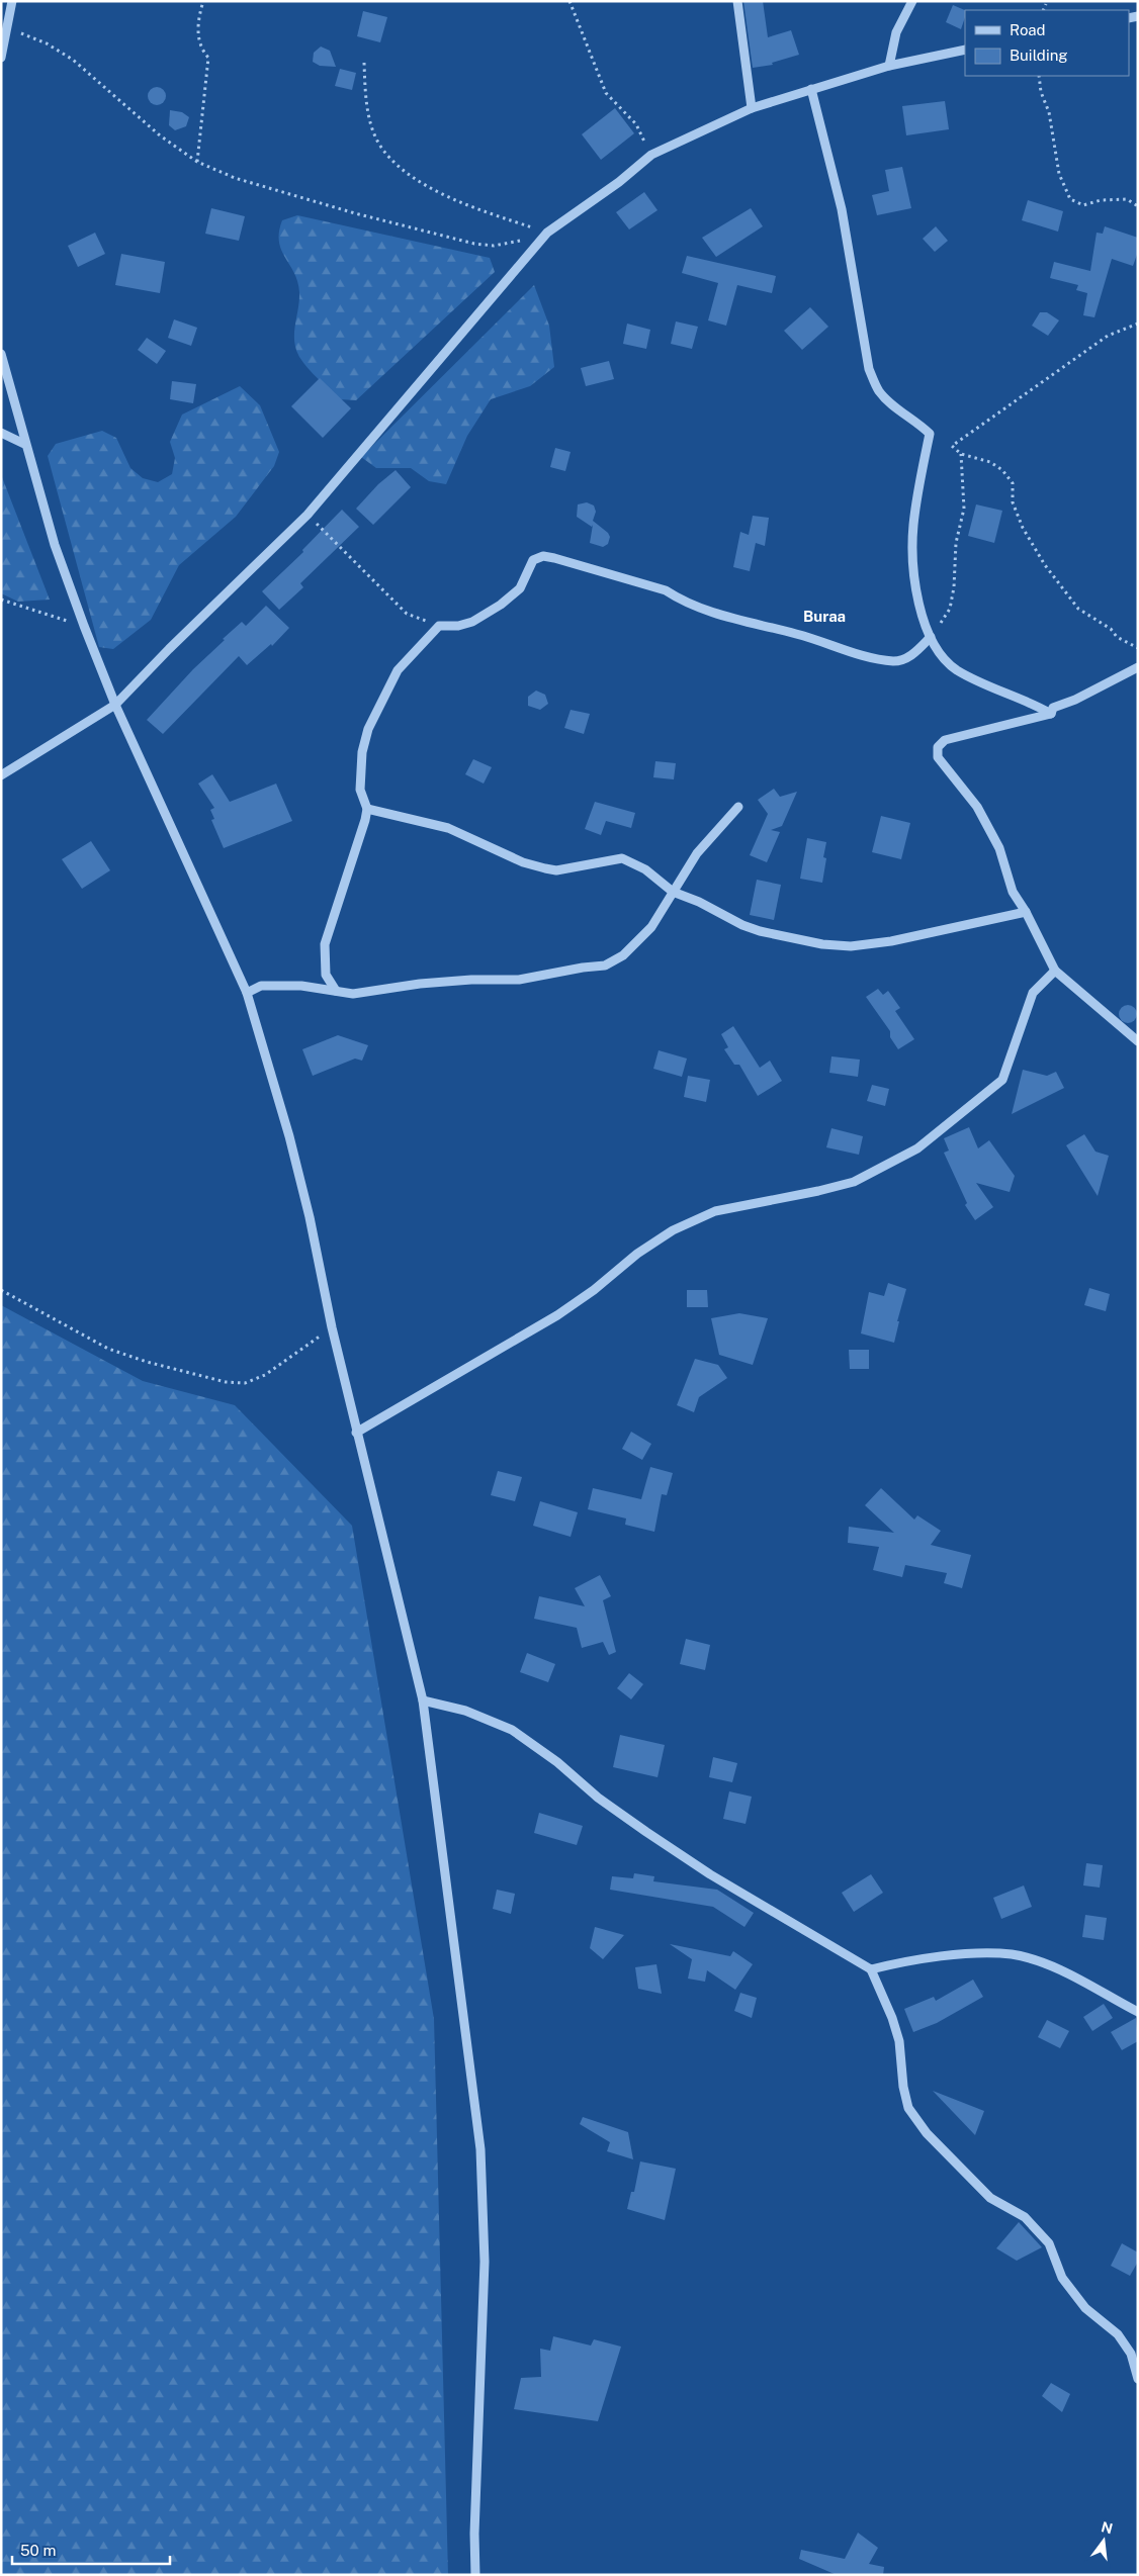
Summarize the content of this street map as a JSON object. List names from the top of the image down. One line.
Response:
{"districts":["Buraa"],"legend":["Road","Building"],"scale_bar":"50 m","north":"top"}
